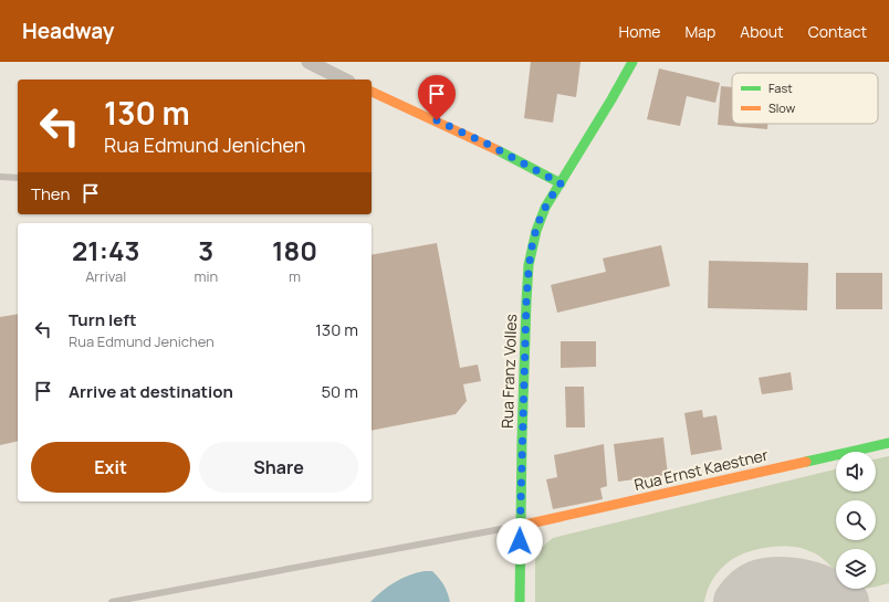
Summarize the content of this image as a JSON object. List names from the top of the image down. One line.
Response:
{"streets":{"street":["Rua Franz Volles","Rua Ernst Kaestner"]},"crossings":[["Rua Franz Volles","Rua Ernst Kaestner"]],"legend":["Fast","Slow"],"page":{"header":"Headway","nav":["Home","Map","About","Contact"],"turn":["130 m","Rua Edmund Jenichen"],"then":"Then","eta":["21:43","Arrival","3","min","180","m"],"list":[{"name":"Turn left","note":"Rua Edmund Jenichen","value":"130 m"},{"name":"Arrive at destination","value":"50 m"}],"buttons":["Exit","Share"]}}
